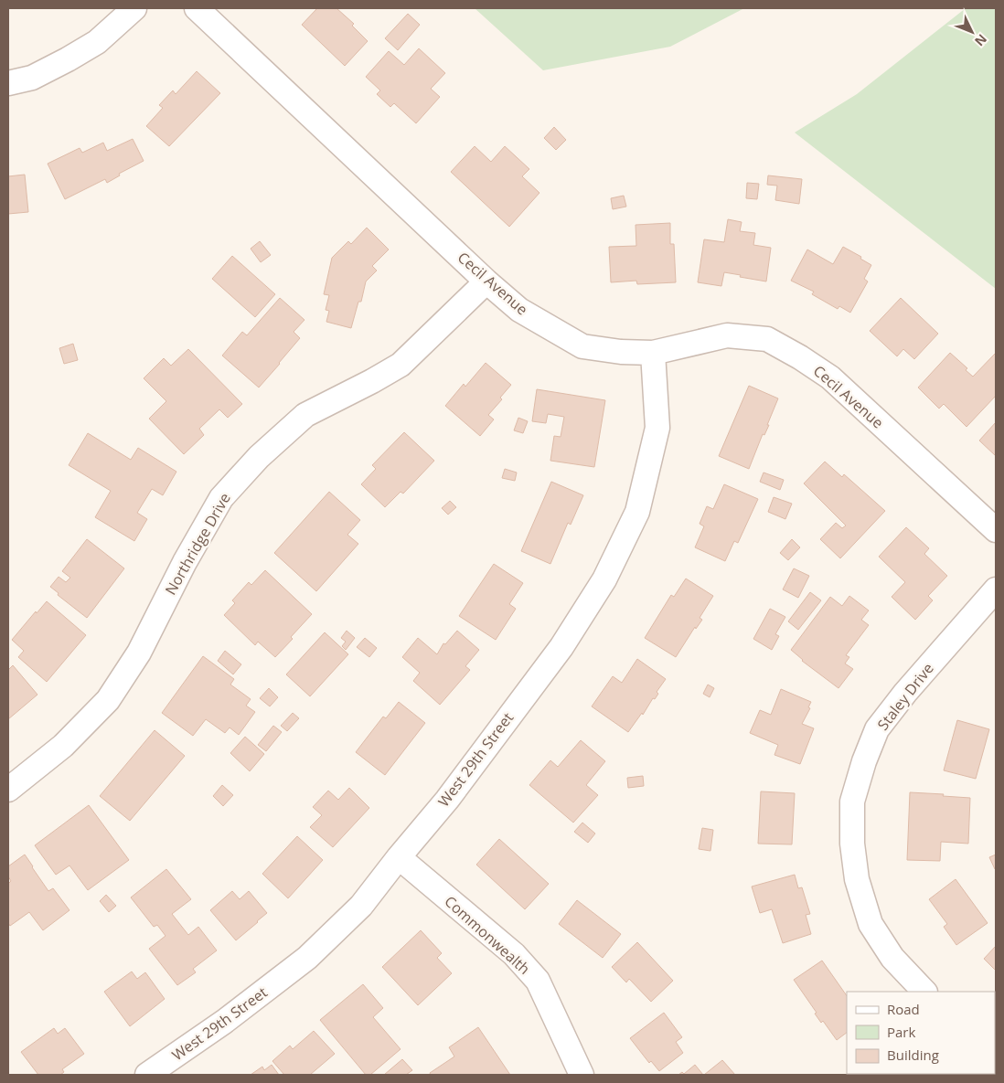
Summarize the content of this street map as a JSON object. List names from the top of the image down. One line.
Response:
{"streets":{"street":["Cecil Avenue","Northridge Drive","Staley Drive","West 29th Street","Commonwealth"]},"crossings":[["Cecil Avenue","Northridge Drive"],["Cecil Avenue","West 29th Street"],["West 29th Street","Commonwealth"]],"legend":["Road","Park","Building"],"north":"bottom right"}
